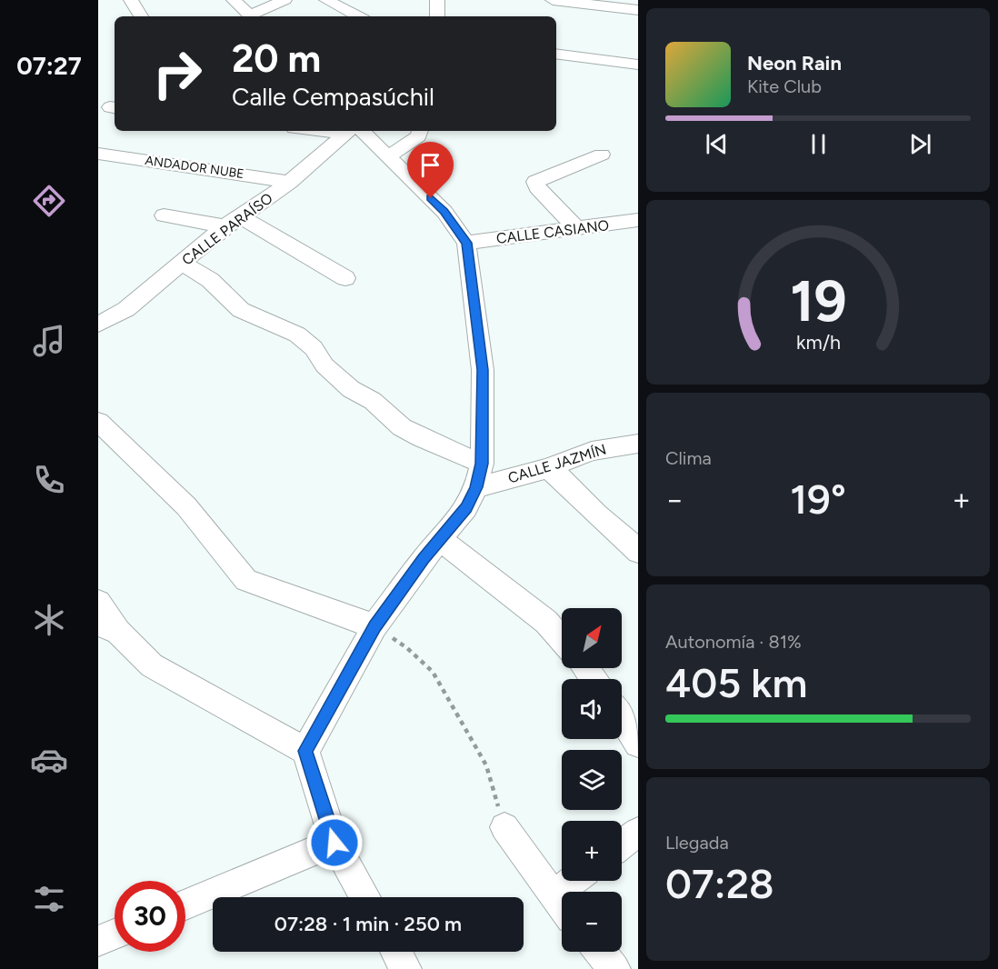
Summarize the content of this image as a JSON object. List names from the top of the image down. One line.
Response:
{"streets":{"street":["ANDADOR NUBE","CALLE PARAÍSO","CALLE CASIANO","CALLE JAZMÍN"]},"crossings":[["ANDADOR NUBE","CALLE PARAÍSO"]],"north":"top right","page":{"tabs":"07:27","turn":["20 m","Calle Cempasúchil"],"song":["Neon Rain","Kite Club"],"tile":["Clima",["Autonomía · 81%","405 km"],["Llegada","07:28"]],"heat":["−","19°","+"],"map_buttons":["+","−"],"limit":"30","trip":"07:28 · 1 min · 250 m","gauge":["19","km/h"]}}
